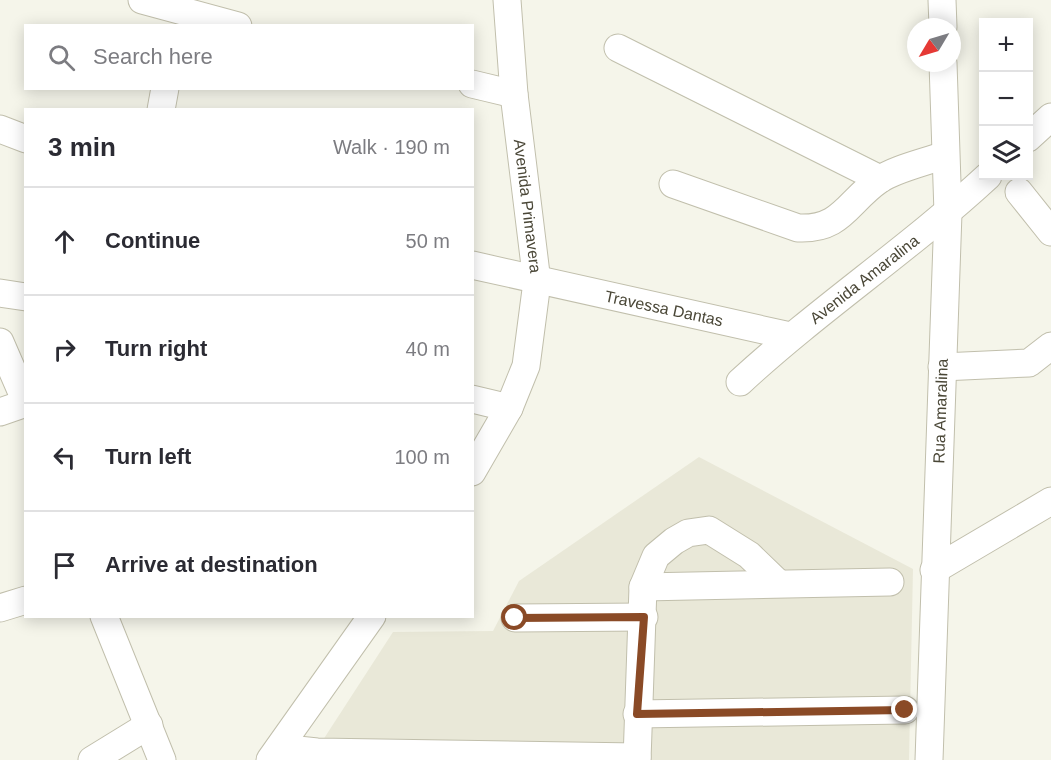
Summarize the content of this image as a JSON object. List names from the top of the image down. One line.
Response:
{"streets":{"street":["Avenida Primavera","Avenida Amaralina","Travessa Dantas","Rua Amaralina"]},"crossings":[["Avenida Primavera","Travessa Dantas"],["Avenida Amaralina","Travessa Dantas"],["Avenida Amaralina","Rua Amaralina"]],"north":"bottom left","page":{"map_buttons":["+","−"],"search":"Search here","heading":["3 min","Walk · 190 m"],"list":[["Continue","50 m"],["Turn right","40 m"],["Turn left","100 m"],"Arrive at destination"]}}
